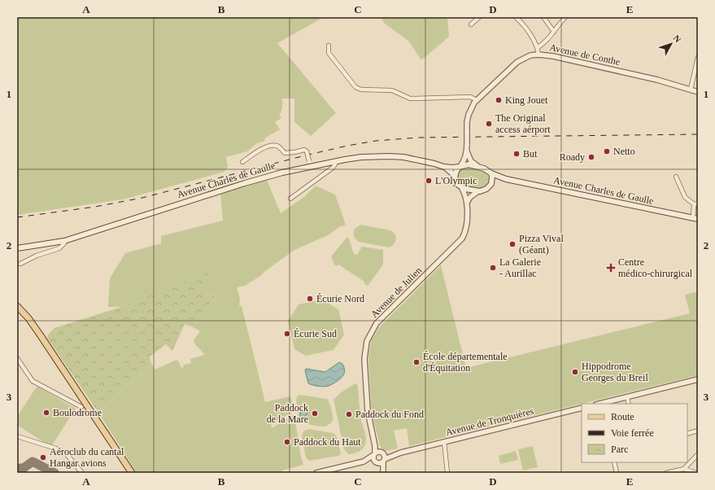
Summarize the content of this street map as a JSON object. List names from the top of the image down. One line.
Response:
{"streets":{"main road":["Avenue Charles de Gaulle"],"street":["Avenue de Conthe","Avenue de Julien","Avenue de Tronquières"]},"crossings":[["Avenue de Conthe","Avenue Charles de Gaulle"],["Avenue de Conthe","Avenue de Julien"],["Avenue Charles de Gaulle","Avenue de Julien"],["Avenue de Julien","Avenue de Tronquières"]],"places":{"other":["King Jouet","The Original access aérport","Netto","But","Roady","L'Olympic","Pizza Vival (Géant)","La Galerie - Aurillac","Écurie Nord","Écurie Sud","École départementale d'Équitation","Hippodrome Georges du Breil","Boulodrome","Paddock de la Mare","Paddock du Fond","Paddock du Haut","Aéroclub du cantal Hangar avions"],"health":["Centre médico-chirurgical"]},"legend":["Route","Voie ferrée","Parc"],"north":"top right","grid":{"columns":["A","B","C","D","E"],"rows":["1","2","3"]}}
